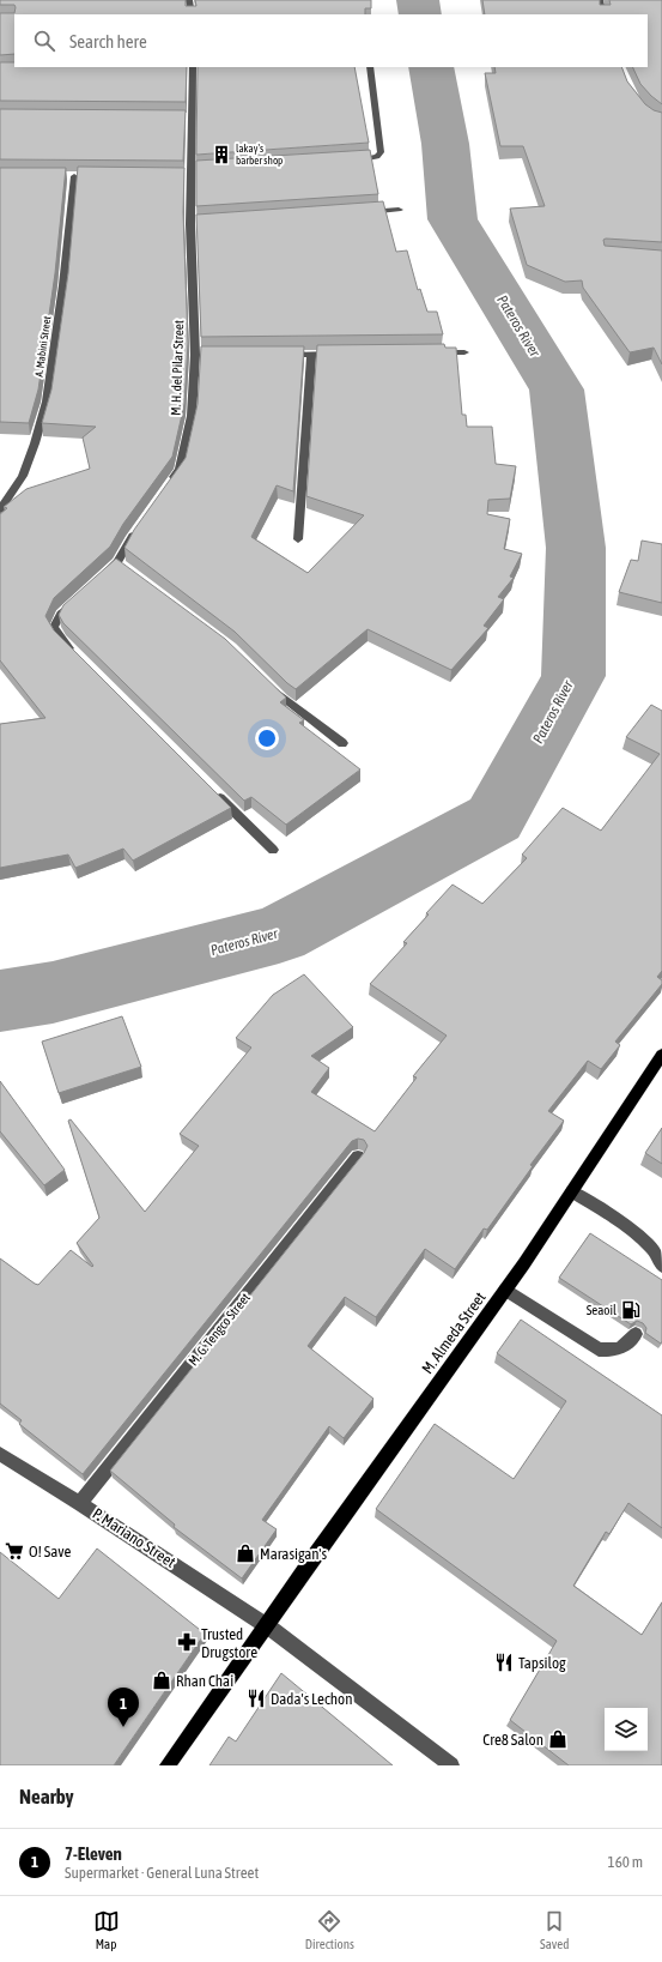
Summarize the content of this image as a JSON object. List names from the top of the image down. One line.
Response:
{"streets":{"main road":["M. Almeda Street"],"street":["A. Mabini Street","M. H. del Pilar Street","M. G. Tengco Street","P. Mariano Street"]},"crossings":[["M. G. Tengco Street","P. Mariano Street"],["M. Almeda Street","P. Mariano Street"]],"water":["Pateros River"],"places":{"building":["lakay's barber shop"],"fuel station":["Seaoil"],"supermarket":["O! Save"],"shop":["Marasigan's","Rhan Chai","Cre8 Salon"],"pharmacy":["Trusted Drugstore"],"restaurant":["Tapsilog","Dada's Lechon"]},"page":{"search":"Search here","pins":"1","heading":"Nearby","list":[{"mark":"1","name":"7-Eleven","note":"Supermarket · General Luna Street","value":"160 m"}],"nav":["Map","Directions","Saved"]}}
